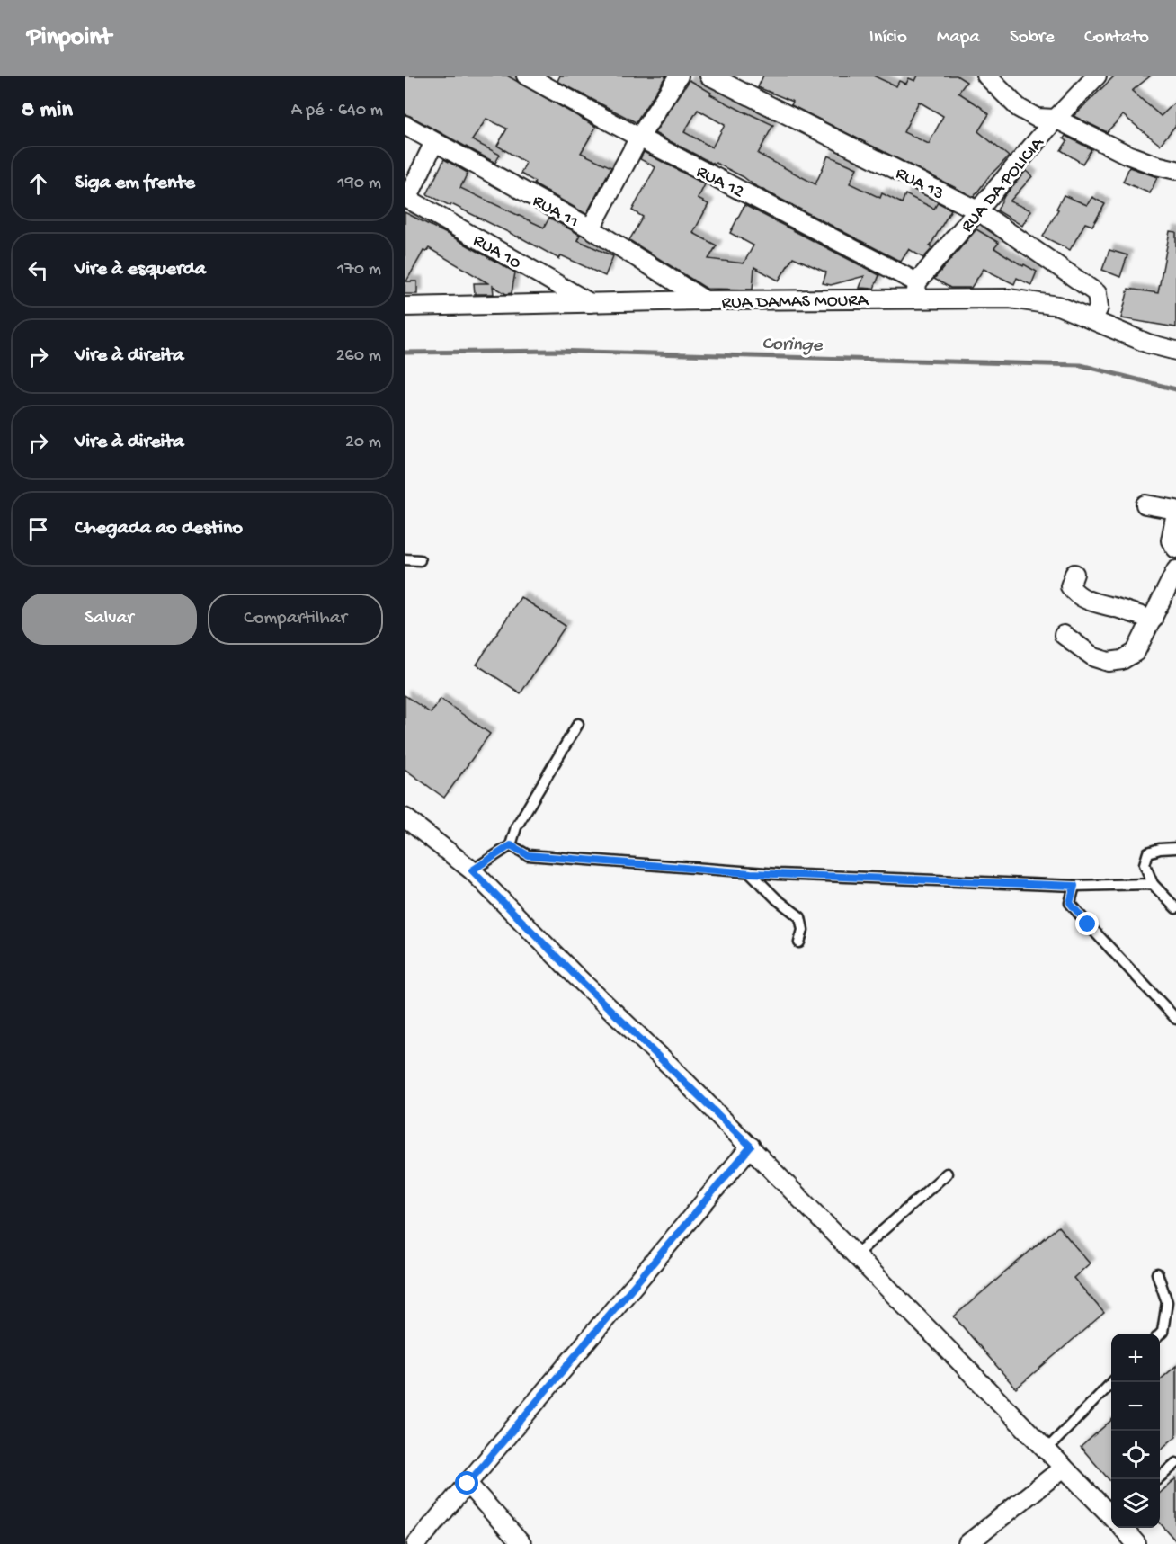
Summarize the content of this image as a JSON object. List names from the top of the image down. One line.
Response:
{"streets":{"street":["RUA 12","RUA 13","RUA DA POLICIA","RUA 11","RUA 10","RUA DAMAS MOURA"]},"crossings":[["RUA 12","RUA DA POLICIA"],["RUA 12","RUA DAMAS MOURA"],["RUA 13","RUA DA POLICIA"],["RUA 13","RUA DAMAS MOURA"],["RUA DA POLICIA","RUA DAMAS MOURA"],["RUA 11","RUA DAMAS MOURA"],["RUA 10","RUA DAMAS MOURA"]],"water":["Coringe"],"page":{"header":"Pinpoint","nav":["Início","Mapa","Sobre","Contato"],"heading":["8 min","A pé · 640 m"],"list":[["Siga em frente","190 m"],["Vire à esquerda","170 m"],["Vire à direita","260 m"],["Vire à direita","20 m"],"Chegada ao destino"],"buttons":["Salvar","Compartilhar"],"map_buttons":["+","−"]}}
